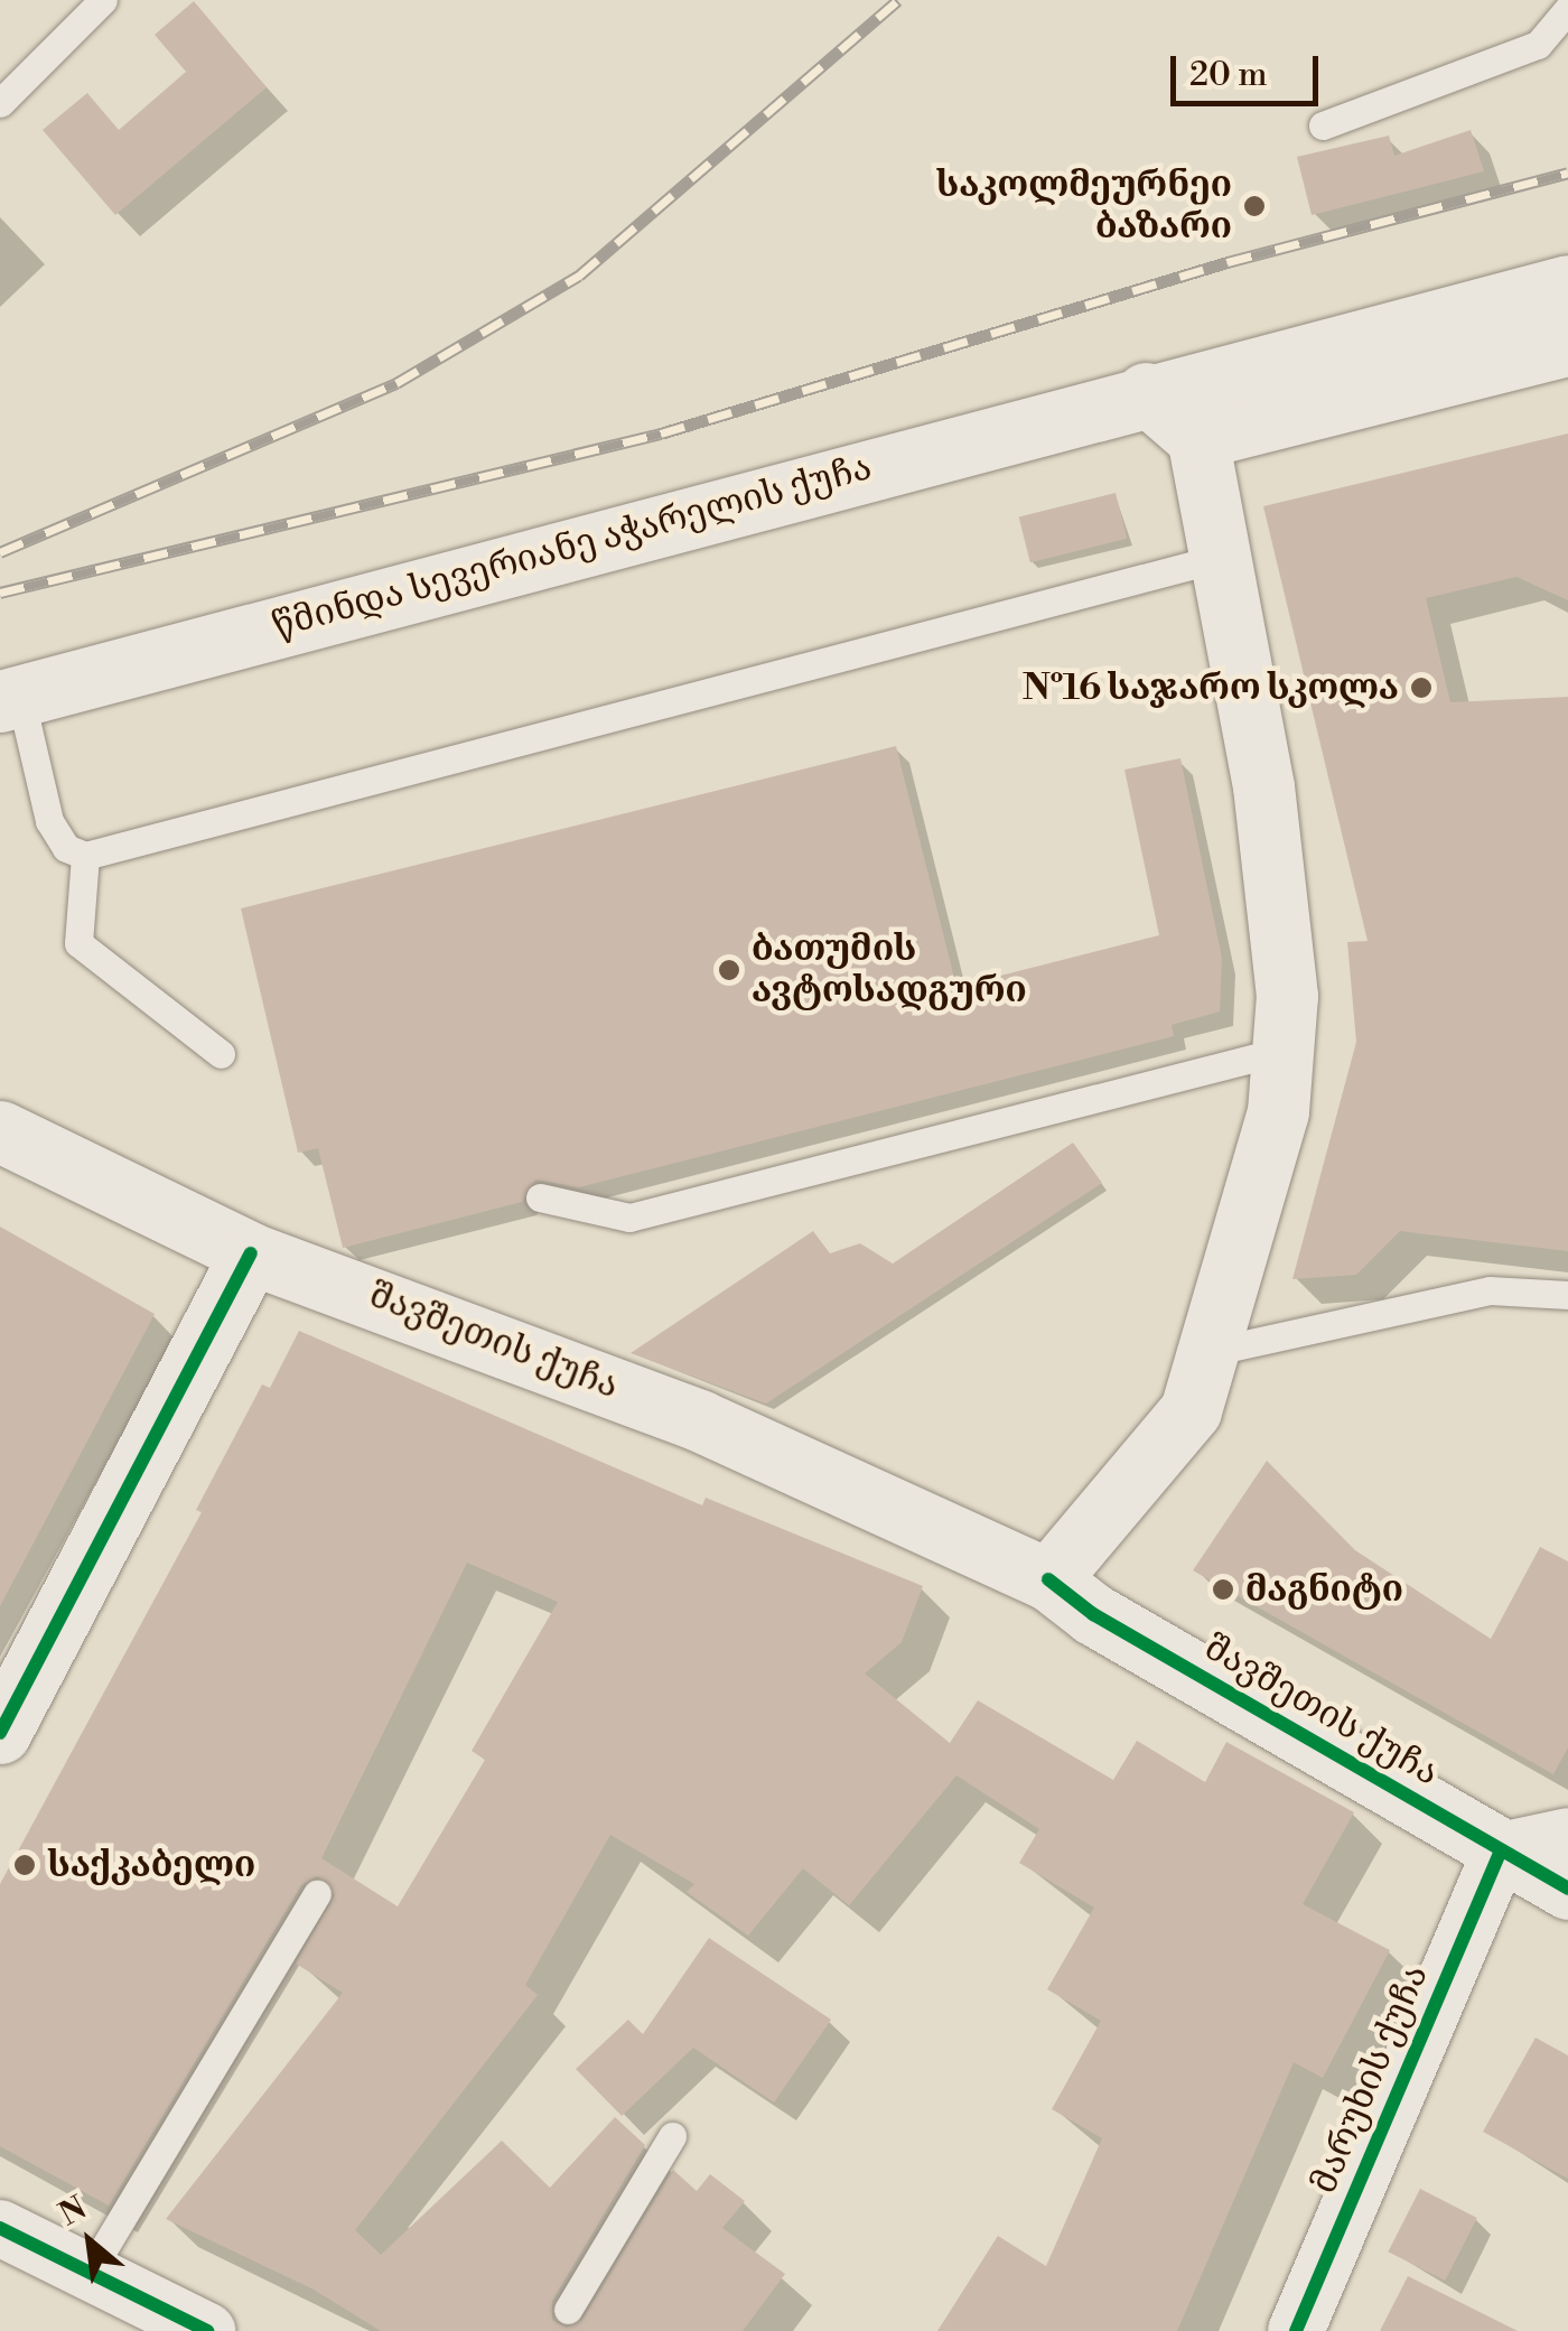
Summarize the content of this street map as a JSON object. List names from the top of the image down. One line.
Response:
{"streets":{"main road":["წმინდა სევერიანე აჭარელის ქუჩა","შავშეთის ქუჩა"],"street":["მარუხის ქუჩა"]},"crossings":[["შავშეთის ქუჩა","მარუხის ქუჩა"]],"places":["საკოლმეურნეი ბაზარი","№16 საჯარო სკოლა","ბათუმის ავტოსადგური","მაგნიტი","საქკაბელი"],"scale_bar":"20 m","north":"top left"}
